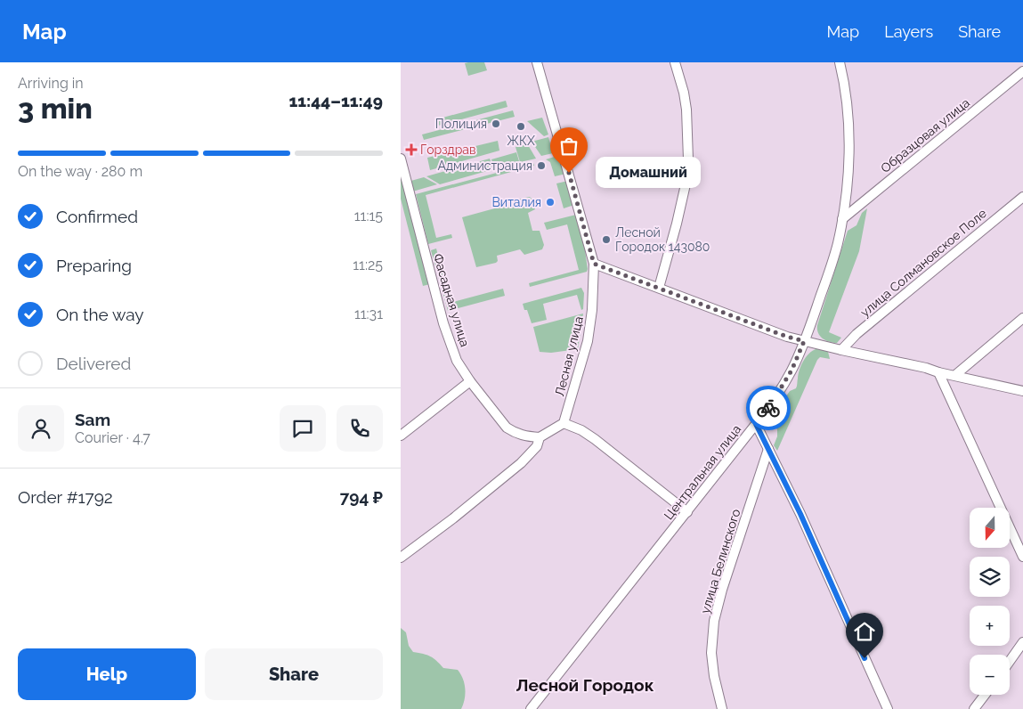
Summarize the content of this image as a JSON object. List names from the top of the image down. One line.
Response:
{"streets":{"street":["Образцовая улица","улица Солмановское Поле","Фасадная улица","Лесная улица","Центральная улица","улица Белинского"]},"crossings":[["Образцовая улица","Центральная улица"]],"districts":["Лесной Городок"],"places":{"other":["Полиция","ЖКХ","Администрация","Домашний","Виталия","Лесной Городок 143080"],"health":["Горздрав"]},"north":"bottom","page":{"header":"Map","nav":["Map","Layers","Share"],"heading":["3 min","Arriving in","11:44–11:49"],"panel":["Sam","Courier · 4.7","Order #1792","794 ₽"],"bar":"On the way · 280 m","bubble":"Домашний","list":[["Confirmed","11:15"],["Preparing","11:25"],["On the way","11:31"],"Delivered"],"map_buttons":["+","−"],"buttons":["Help","Share"]}}
